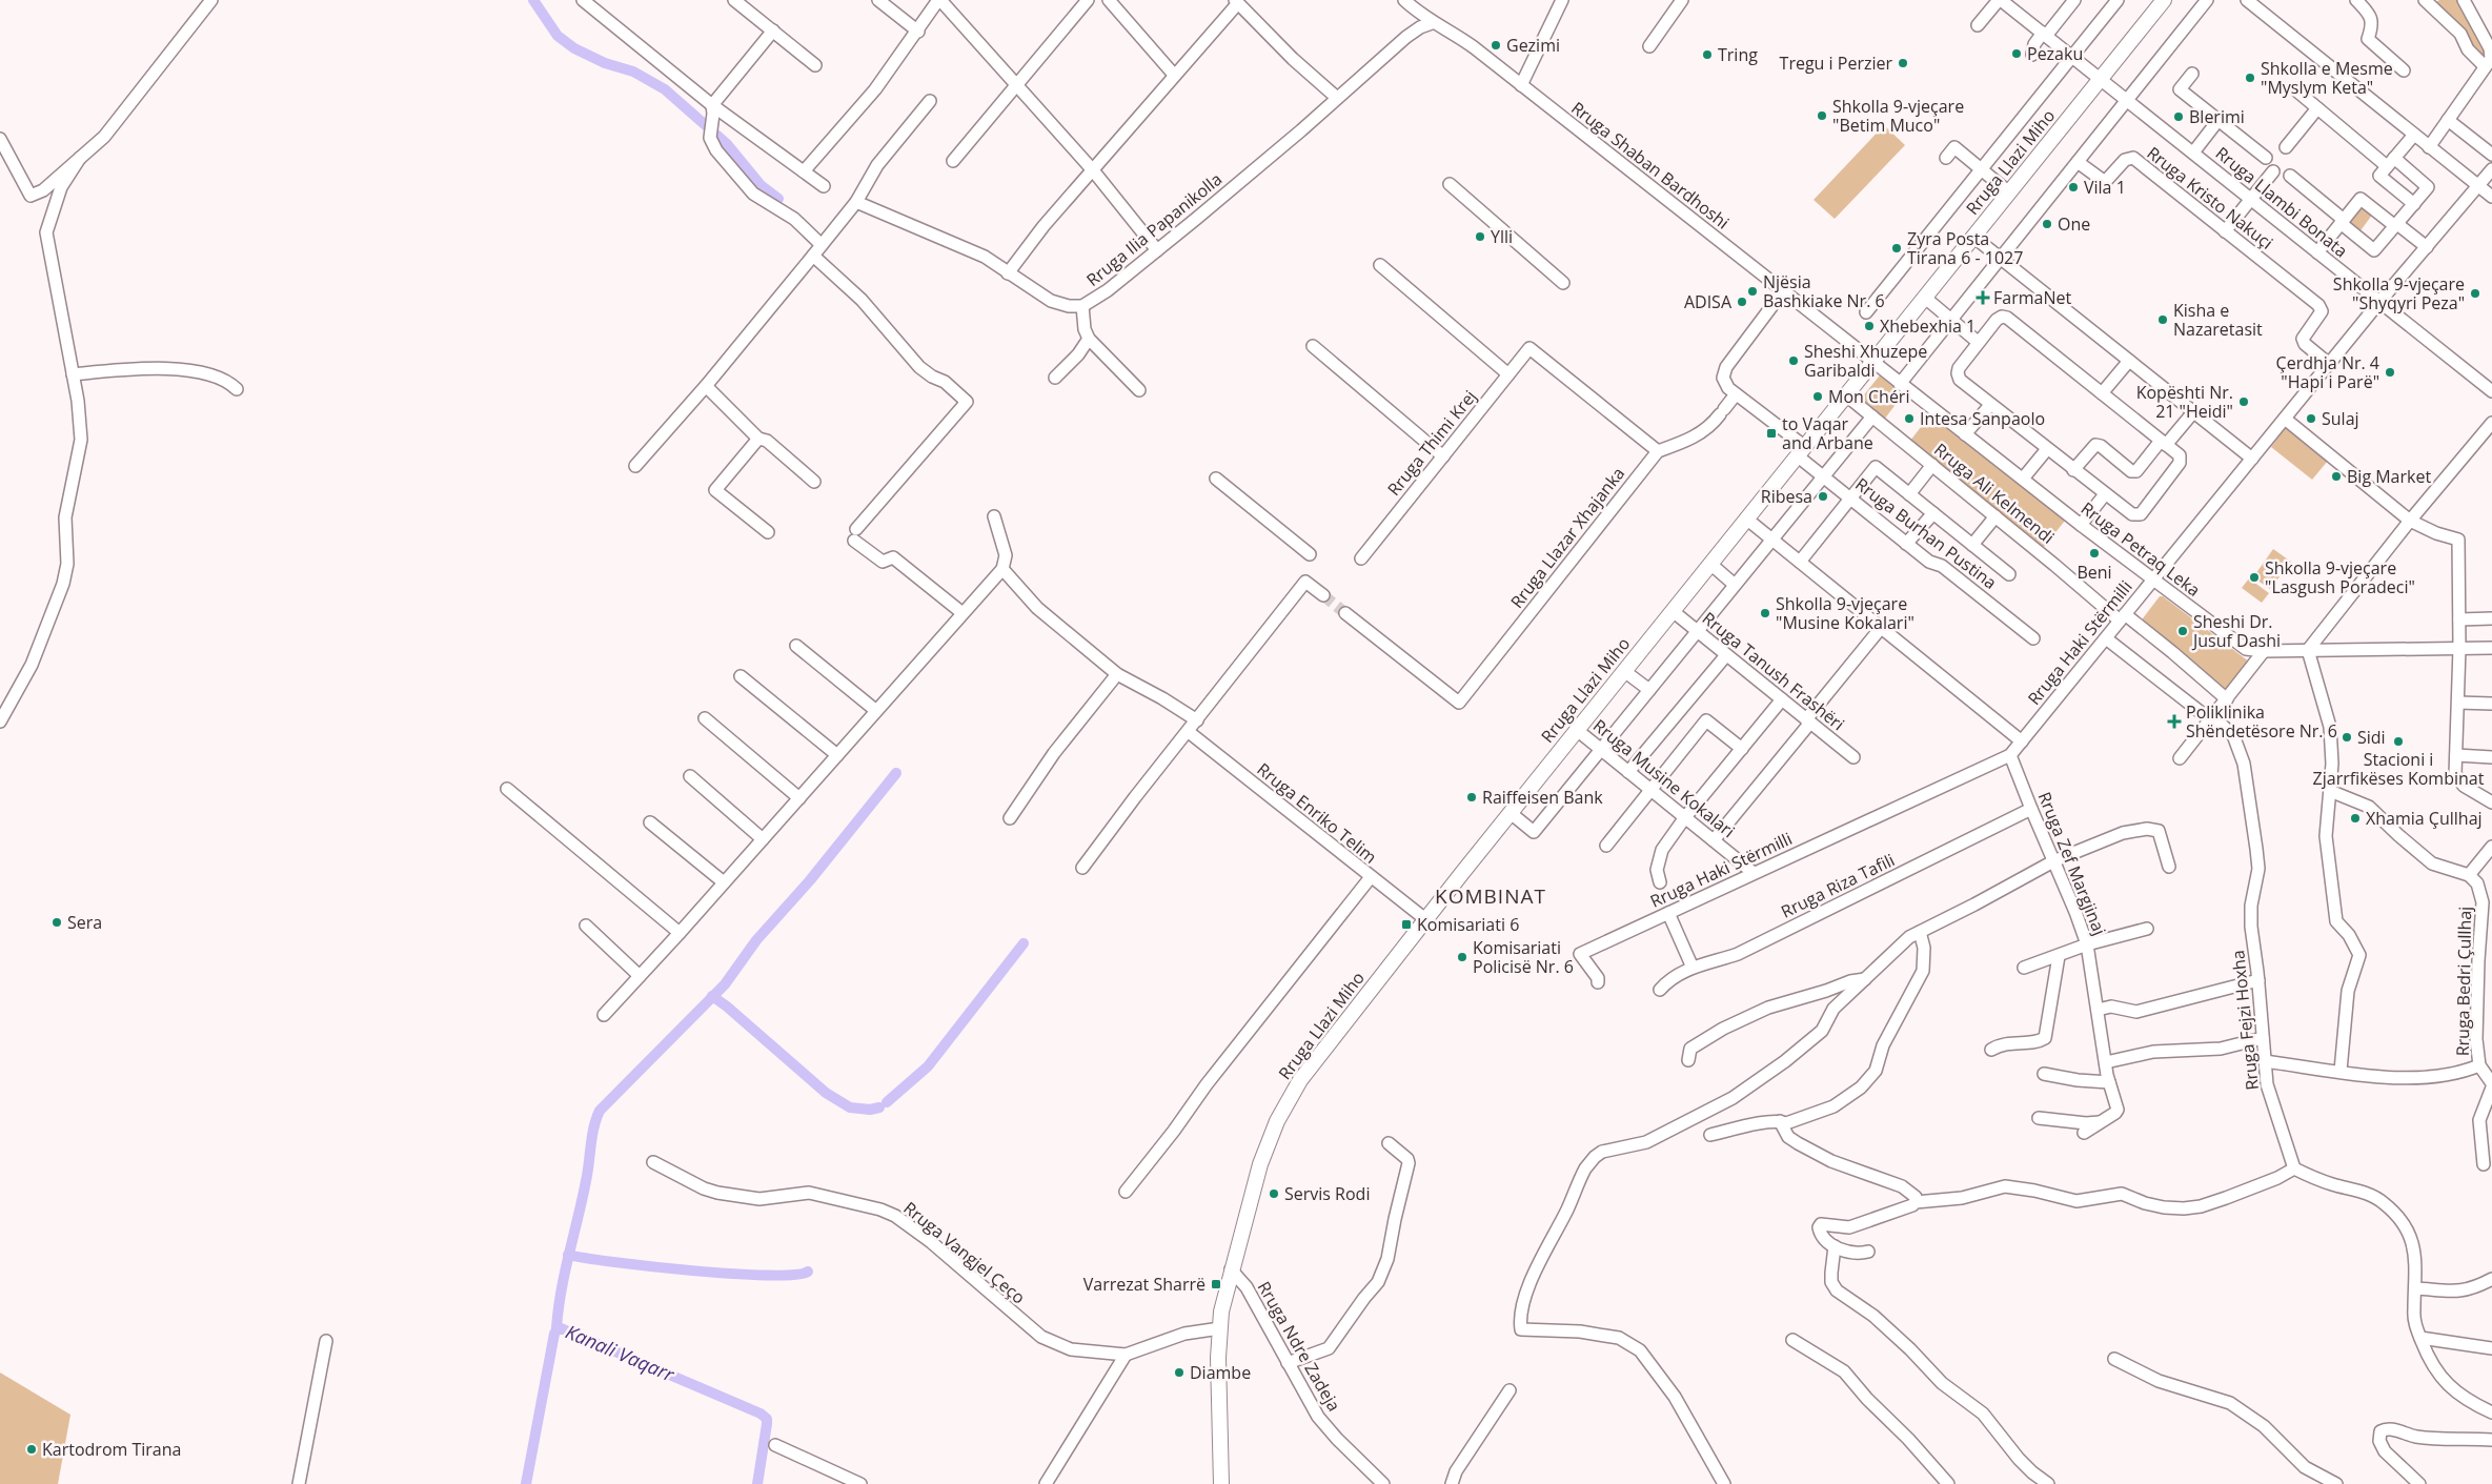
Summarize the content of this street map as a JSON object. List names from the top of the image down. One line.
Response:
{"streets":{"main road":["Rruga Llazi Miho"],"street":["Rruga Shaban Bardhoshi","Rruga Kristo Nakuçi","Rruga Llambi Bonata","Rruga Ilia Papanikolla","Rruga Thimi Krej","Rruga Ali Kelmendi","Rruga Burhan Pustina","Rruga Llazar Xhajanka","Rruga Petraq Leka","Rruga Haki Stërmilli","Rruga Tanush Frashëri","Rruga Musine Kokalari","Rruga Enriko Telim","Rruga Zef Margjinaj","Rruga Riza Tafili","Rruga Bedri Çullhaj","Rruga Fejzi Hoxha","Rruga Vangjel Çeço","Rruga Ndre Zadeja"]},"crossings":[["Rruga Llazi Miho","Rruga Shaban Bardhoshi"],["Rruga Llazi Miho","Rruga Llambi Bonata"],["Rruga Llazi Miho","Rruga Ali Kelmendi"],["Rruga Llazi Miho","Rruga Burhan Pustina"],["Rruga Llazi Miho","Rruga Petraq Leka"],["Rruga Llazi Miho","Rruga Tanush Frashëri"],["Rruga Llazi Miho","Rruga Musine Kokalari"],["Rruga Llazi Miho","Rruga Enriko Telim"],["Rruga Llazi Miho","Rruga Vangjel Çeço"],["Rruga Llazi Miho","Rruga Ndre Zadeja"],["Rruga Shaban Bardhoshi","Rruga Ilia Papanikolla"],["Rruga Shaban Bardhoshi","Rruga Petraq Leka"],["Rruga Kristo Nakuçi","Rruga Haki Stërmilli"],["Rruga Llambi Bonata","Rruga Haki Stërmilli"],["Rruga Thimi Krej","Rruga Llazar Xhajanka"],["Rruga Ali Kelmendi","Rruga Haki Stërmilli"],["Rruga Petraq Leka","Rruga Haki Stërmilli"],["Rruga Haki Stërmilli","Rruga Musine Kokalari"],["Rruga Haki Stërmilli","Rruga Zef Margjinaj"],["Rruga Haki Stërmilli","Rruga Fejzi Hoxha"],["Rruga Zef Margjinaj","Rruga Riza Tafili"]],"districts":["KOMBINAT"],"water":["Kanali Vaqarr"],"places":{"other":["Gezimi","Pezaku","Tring","Tregu i Perzier","Shkolla e Mesme \"Myslym Keta\"","Shkolla 9-vjeçare \"Betim Muco\"","Blerimi","Vila 1","One","Ylli","Zyra Posta Tirana 6 - 1027","Njësia Bashkiake Nr. 6","Shkolla 9-vjeçare \"Shyqyri Peza\"","ADISA","Kisha e Nazaretasit","Xhebexhia 1","Sheshi Xhuzepe Garibaldi","Çerdhja Nr. 4 \"Hapi i Parë\"","Mon Chéri","Kopështi Nr. 21 \"Heidi\"","Intesa Sanpaolo","Sulaj","Big Market","Ribesa","Beni","Shkolla 9-vjeçare \"Lasgush Poradeci\"","Shkolla 9-vjeçare \"Musine Kokalari\"","Sheshi Dr. Jusuf Dashi","Sidi","Stacioni i Zjarrfikëses Kombinat","Raiffeisen Bank","Xhamia Çullhaj","Sera","Komisariati Policisë Nr. 6","Servis Rodi","Diambe","Kartodrom Tirana"],"health":["FarmaNet","Poliklinika Shëndetësore Nr. 6"],"transit":["to Vaqar and Arbane","Komisariati 6","Varrezat Sharrë"]}}
